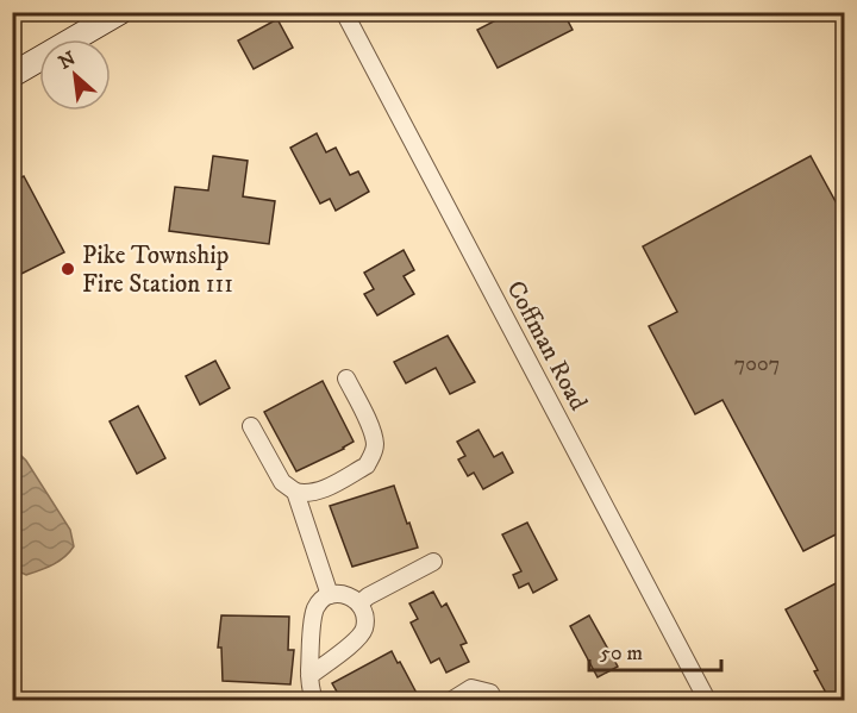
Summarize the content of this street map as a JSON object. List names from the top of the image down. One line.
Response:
{"streets":{"street":["Coffman Road"]},"places":["Pike Township Fire Station 111"],"house_numbers":["7007"],"scale_bar":"50 m","north":"top left"}
